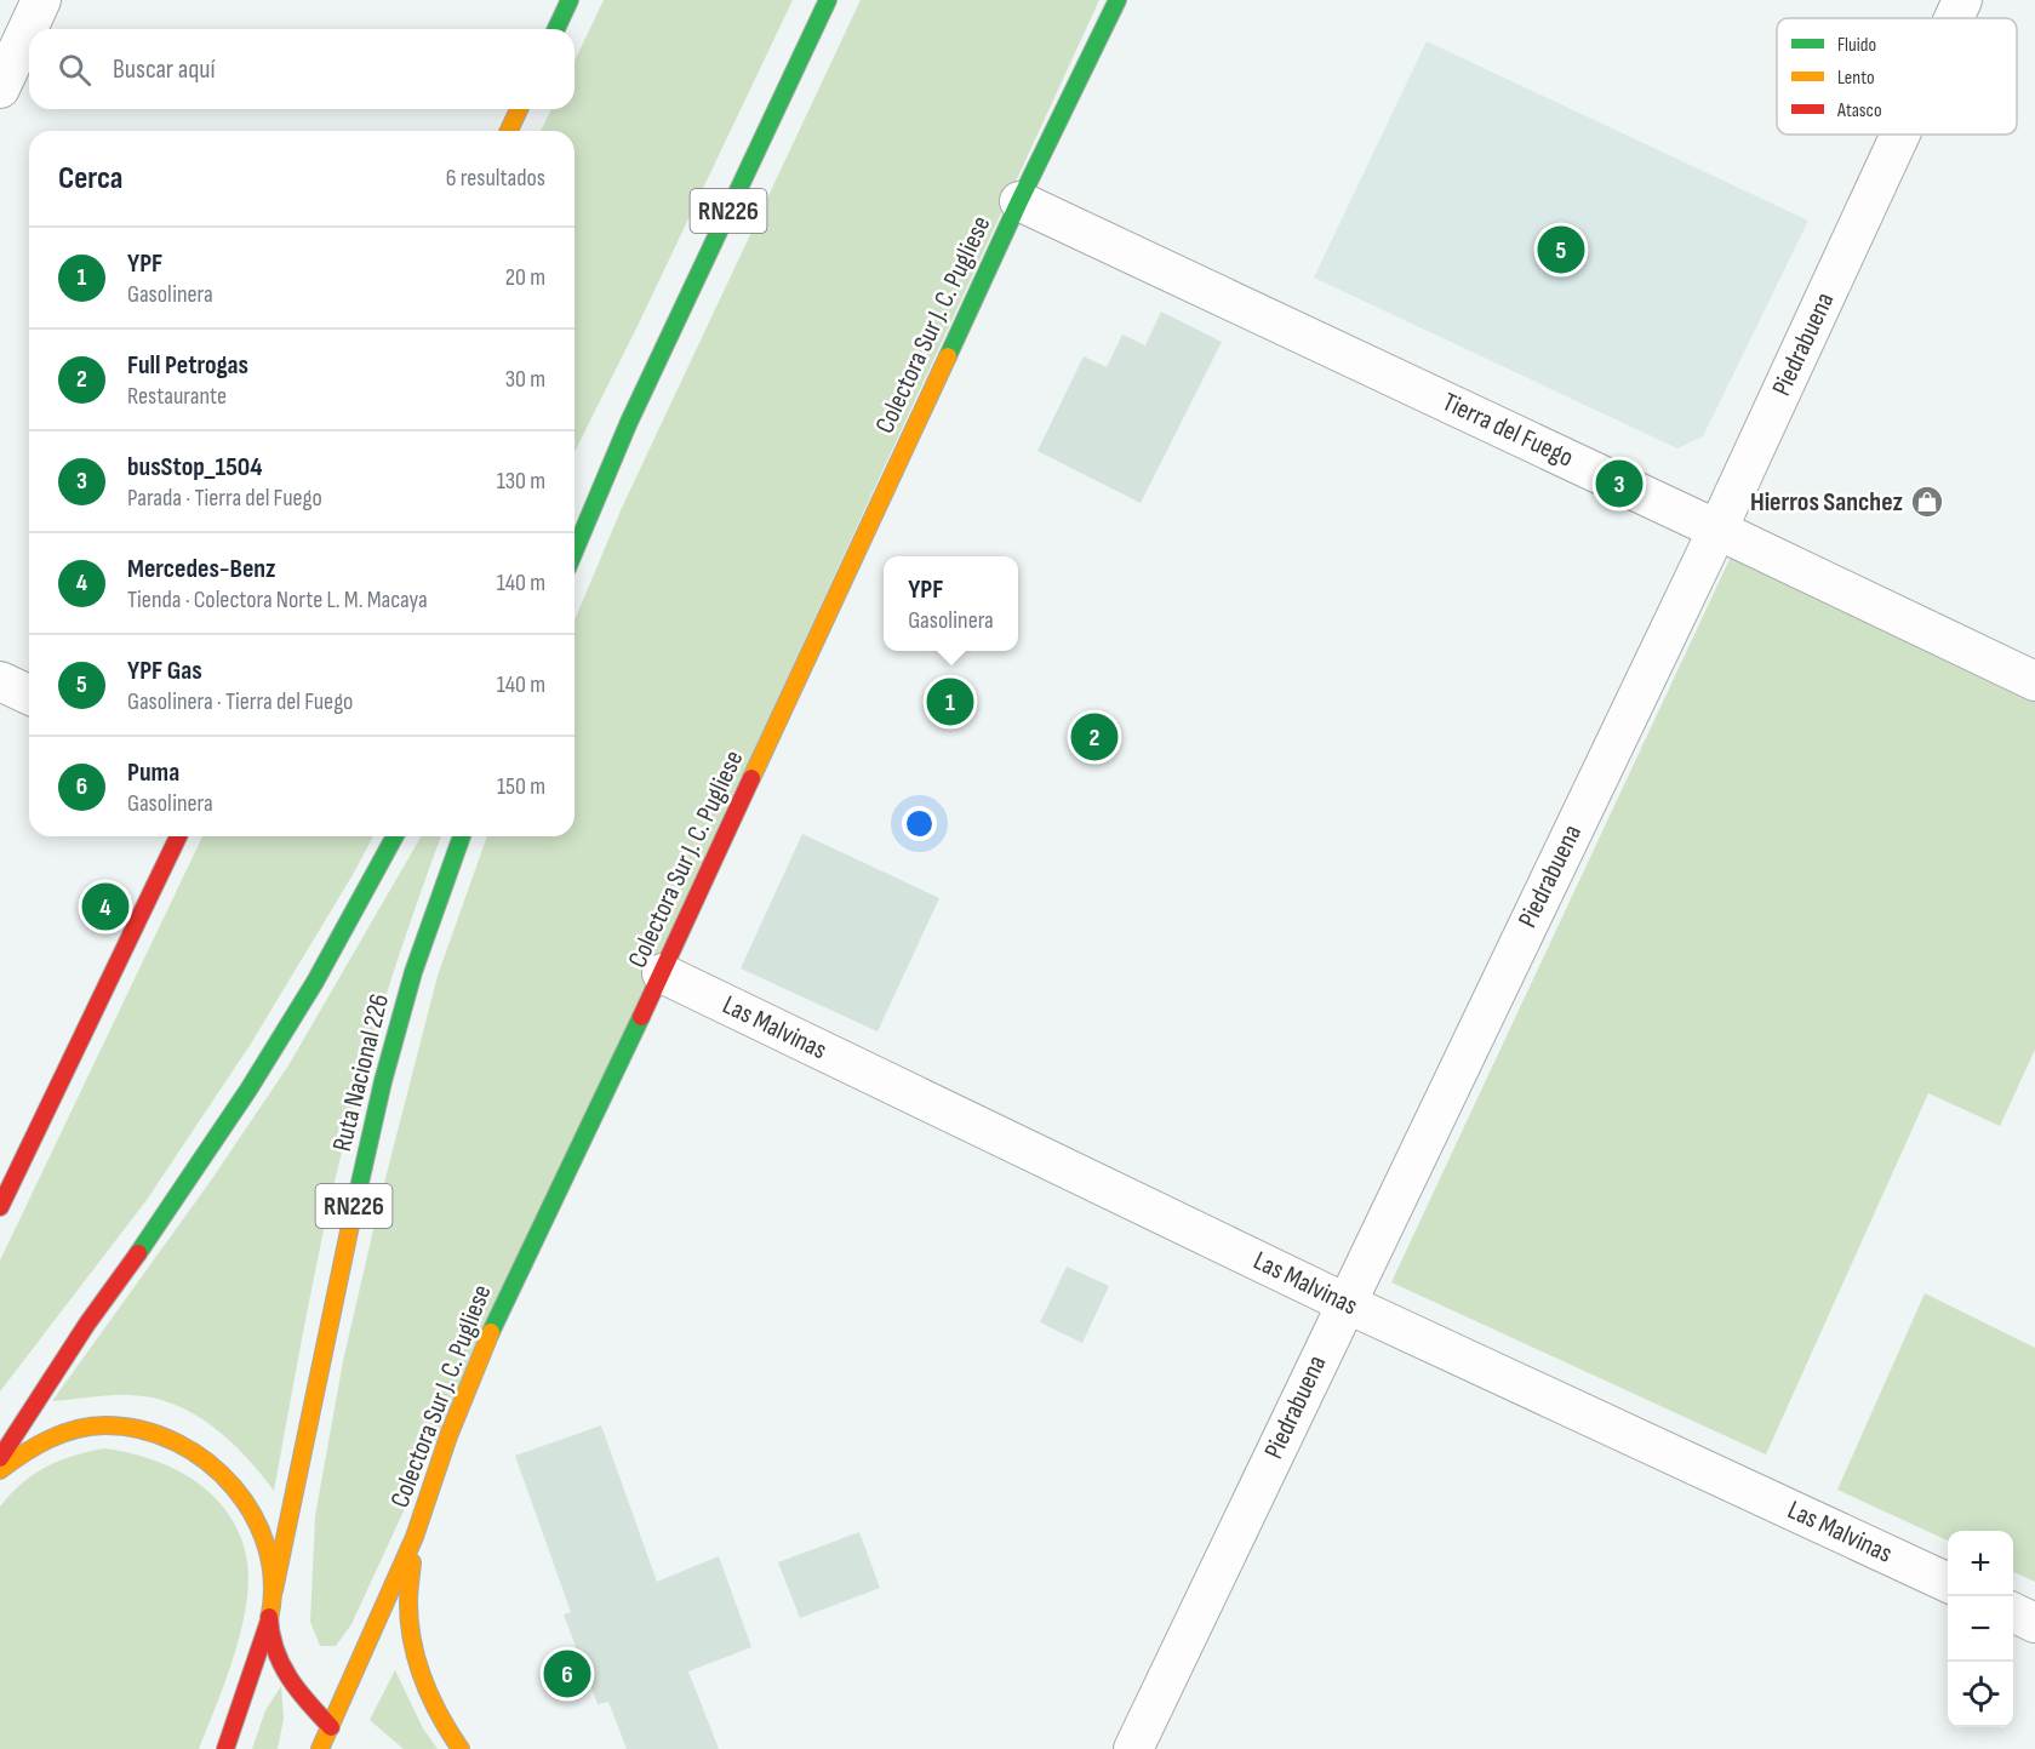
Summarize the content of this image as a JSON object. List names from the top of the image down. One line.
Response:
{"streets":{"main road":["RN226","Colectora Sur J. C. Pugliese","Ruta Nacional 226"],"street":["Piedrabuena","Tierra del Fuego","Las Malvinas"]},"crossings":[["Colectora Sur J. C. Pugliese","Tierra del Fuego"],["Colectora Sur J. C. Pugliese","Las Malvinas"],["Piedrabuena","Tierra del Fuego"],["Piedrabuena","Las Malvinas"]],"places":{"shop":["Hierros Sanchez"]},"legend":["Fluido","Lento","Atasco"],"page":{"search":"Buscar aquí","heading":["Cerca","6 resultados"],"pins":["5","3","1","2","4","6"],"list":[{"mark":"1","name":"YPF","note":"Gasolinera","value":"20 m"},{"mark":"2","name":"Full Petrogas","note":"Restaurante","value":"30 m"},{"mark":"3","name":"busStop_1504","note":"Parada · Tierra del Fuego","value":"130 m"},{"mark":"4","name":"Mercedes-Benz","note":"Tienda · Colectora Norte L. M. Macaya","value":"140 m"},{"mark":"5","name":"YPF Gas","note":"Gasolinera · Tierra del Fuego","value":"140 m"},{"mark":"6","name":"Puma","note":"Gasolinera","value":"150 m"}],"popup":["YPF","Gasolinera"],"map_buttons":["+","−"]}}
